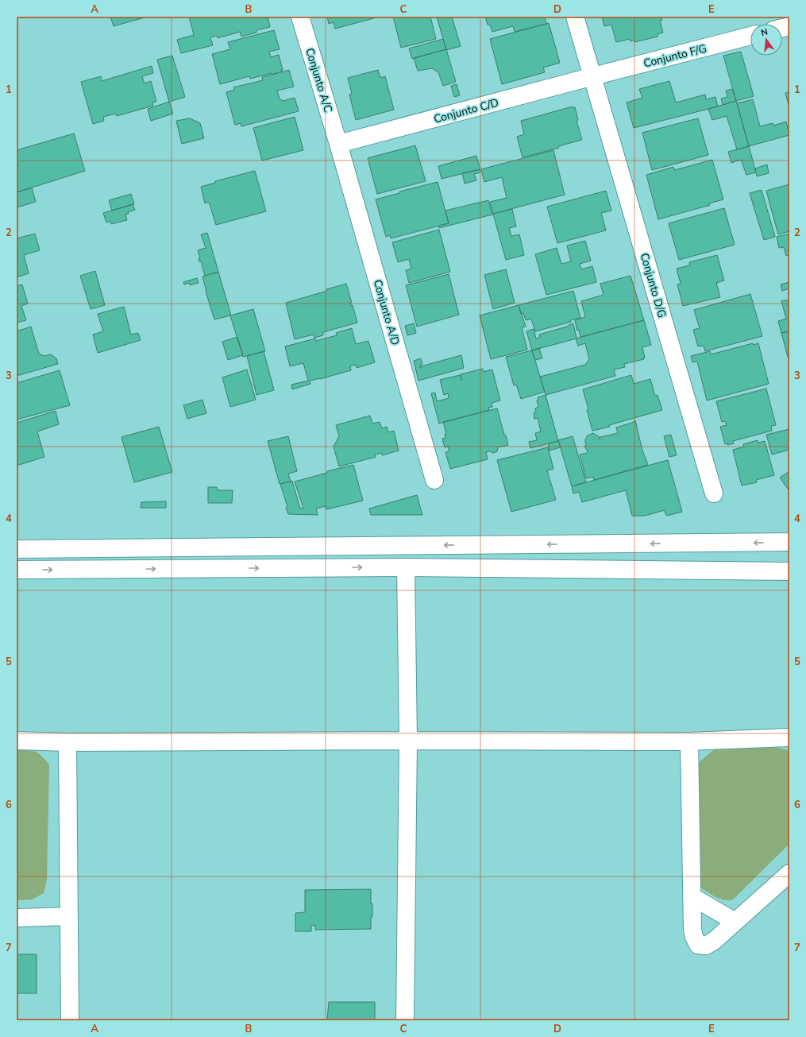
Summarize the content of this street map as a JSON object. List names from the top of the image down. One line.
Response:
{"streets":{"street":["Conjunto F/G","Conjunto A/C","Conjunto C/D","Conjunto D/G","Conjunto A/D"]},"crossings":[["Conjunto F/G","Conjunto C/D"],["Conjunto F/G","Conjunto D/G"],["Conjunto A/C","Conjunto C/D"],["Conjunto A/C","Conjunto A/D"],["Conjunto C/D","Conjunto D/G"],["Conjunto C/D","Conjunto A/D"]],"north":"top","grid":{"columns":["A","B","C","D","E"],"rows":["1","2","3","4","5","6","7"]}}
